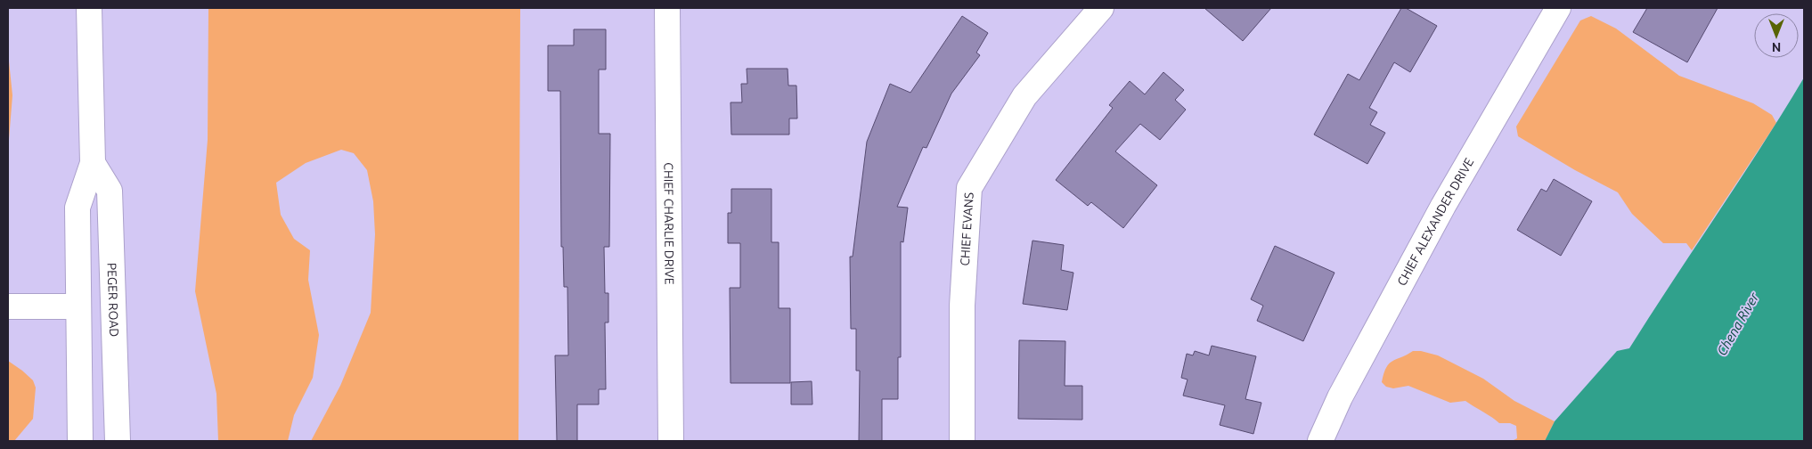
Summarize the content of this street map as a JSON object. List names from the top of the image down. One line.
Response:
{"streets":{"street":["CHIEF ALEXANDER DRIVE","CHIEF CHARLIE DRIVE","CHIEF EVANS","PEGER ROAD"]},"water":["Chena River"],"north":"bottom"}
